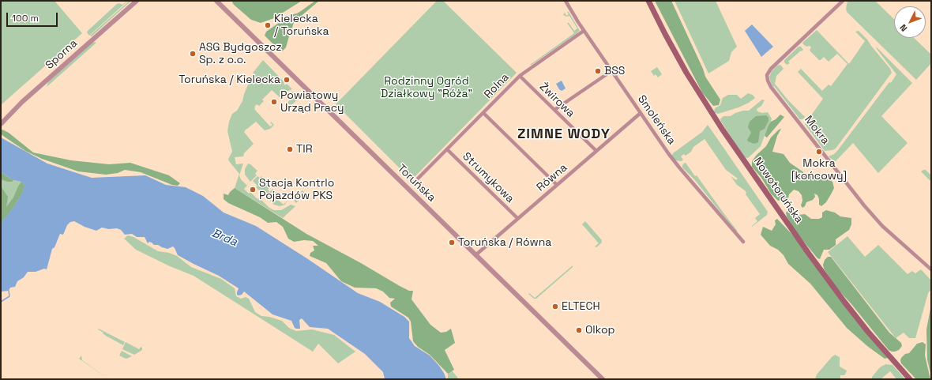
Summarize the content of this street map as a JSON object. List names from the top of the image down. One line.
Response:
{"streets":{"main road":["Nowotoruńska"],"street":["Sporna","Rolna","Żwirowa","Smoleńska","Mokra","Strumykowa","Równa","Toruńska"]},"crossings":[["Rolna","Żwirowa"],["Rolna","Smoleńska"],["Rolna","Strumykowa"],["Żwirowa","Równa"],["Smoleńska","Równa"],["Strumykowa","Równa"],["Równa","Toruńska"]],"districts":["ZIMNE WODY"],"water":["Brda"],"parks":["Rodzinny Ogród Działkowy \"Róża\""],"places":["Kielecka / Toruńska","ASG Bydgoszcz Sp. z o.o.","BSS","Toruńska / Kielecka","Powiatowy Urząd Pracy","TIR","Mokra [końcowy]","Stacja Kontrlo Pojazdów PKS","Toruńska / Równa","ELTECH","Olkop"],"scale_bar":"100 m","north":"bottom left"}
